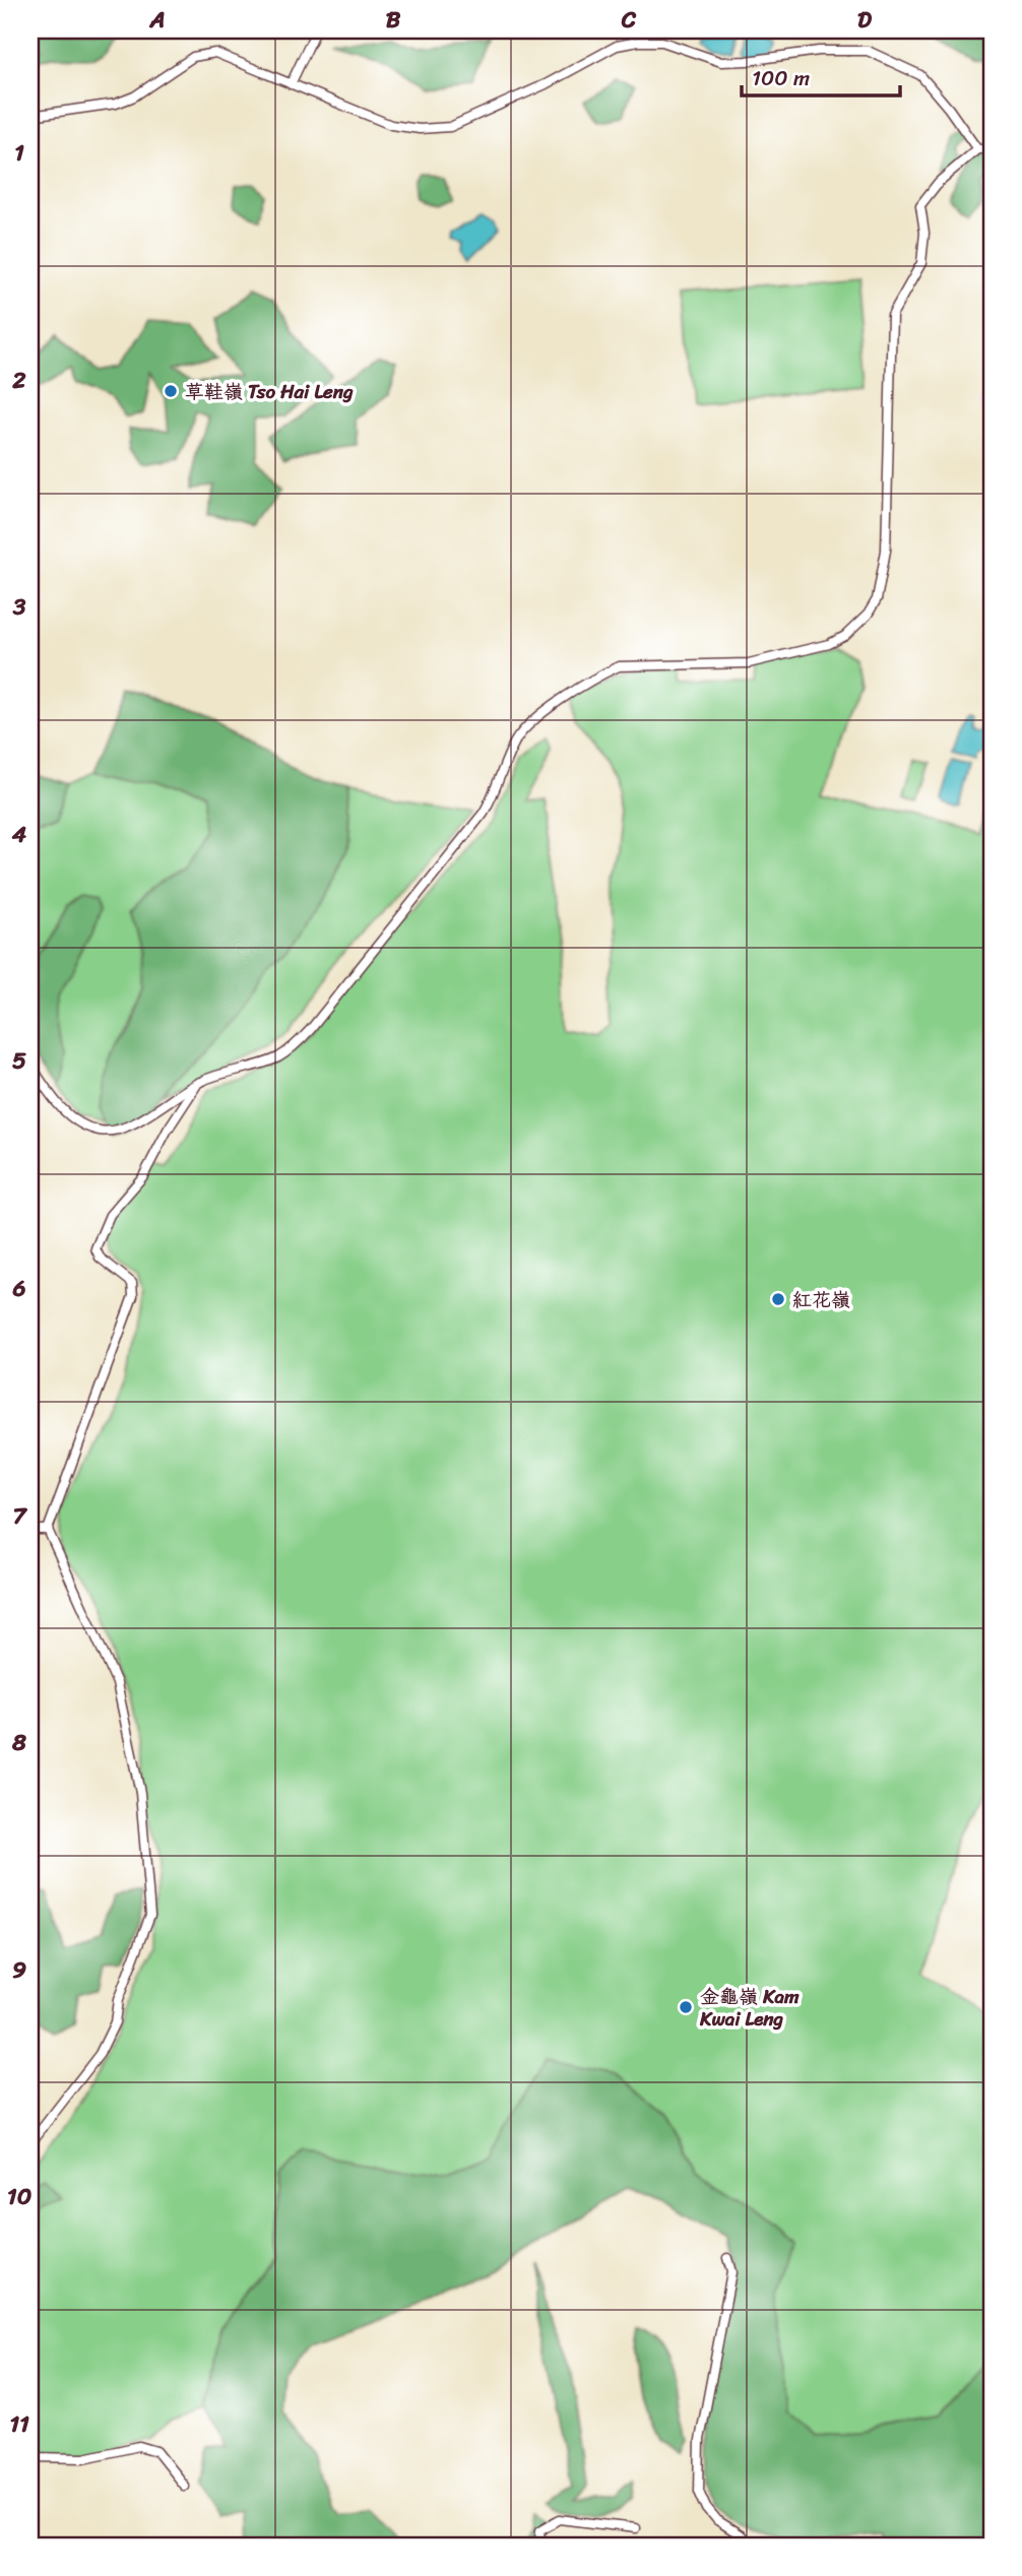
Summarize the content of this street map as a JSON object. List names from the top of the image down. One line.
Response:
{"places":["草鞋嶺 Tso Hai Leng","紅花嶺","金龜嶺 Kam Kwai Leng"],"scale_bar":"100 m","grid":{"columns":["A","B","C","D"],"rows":["1","2","3","4","5","6","7","8","9","10","11"]}}
